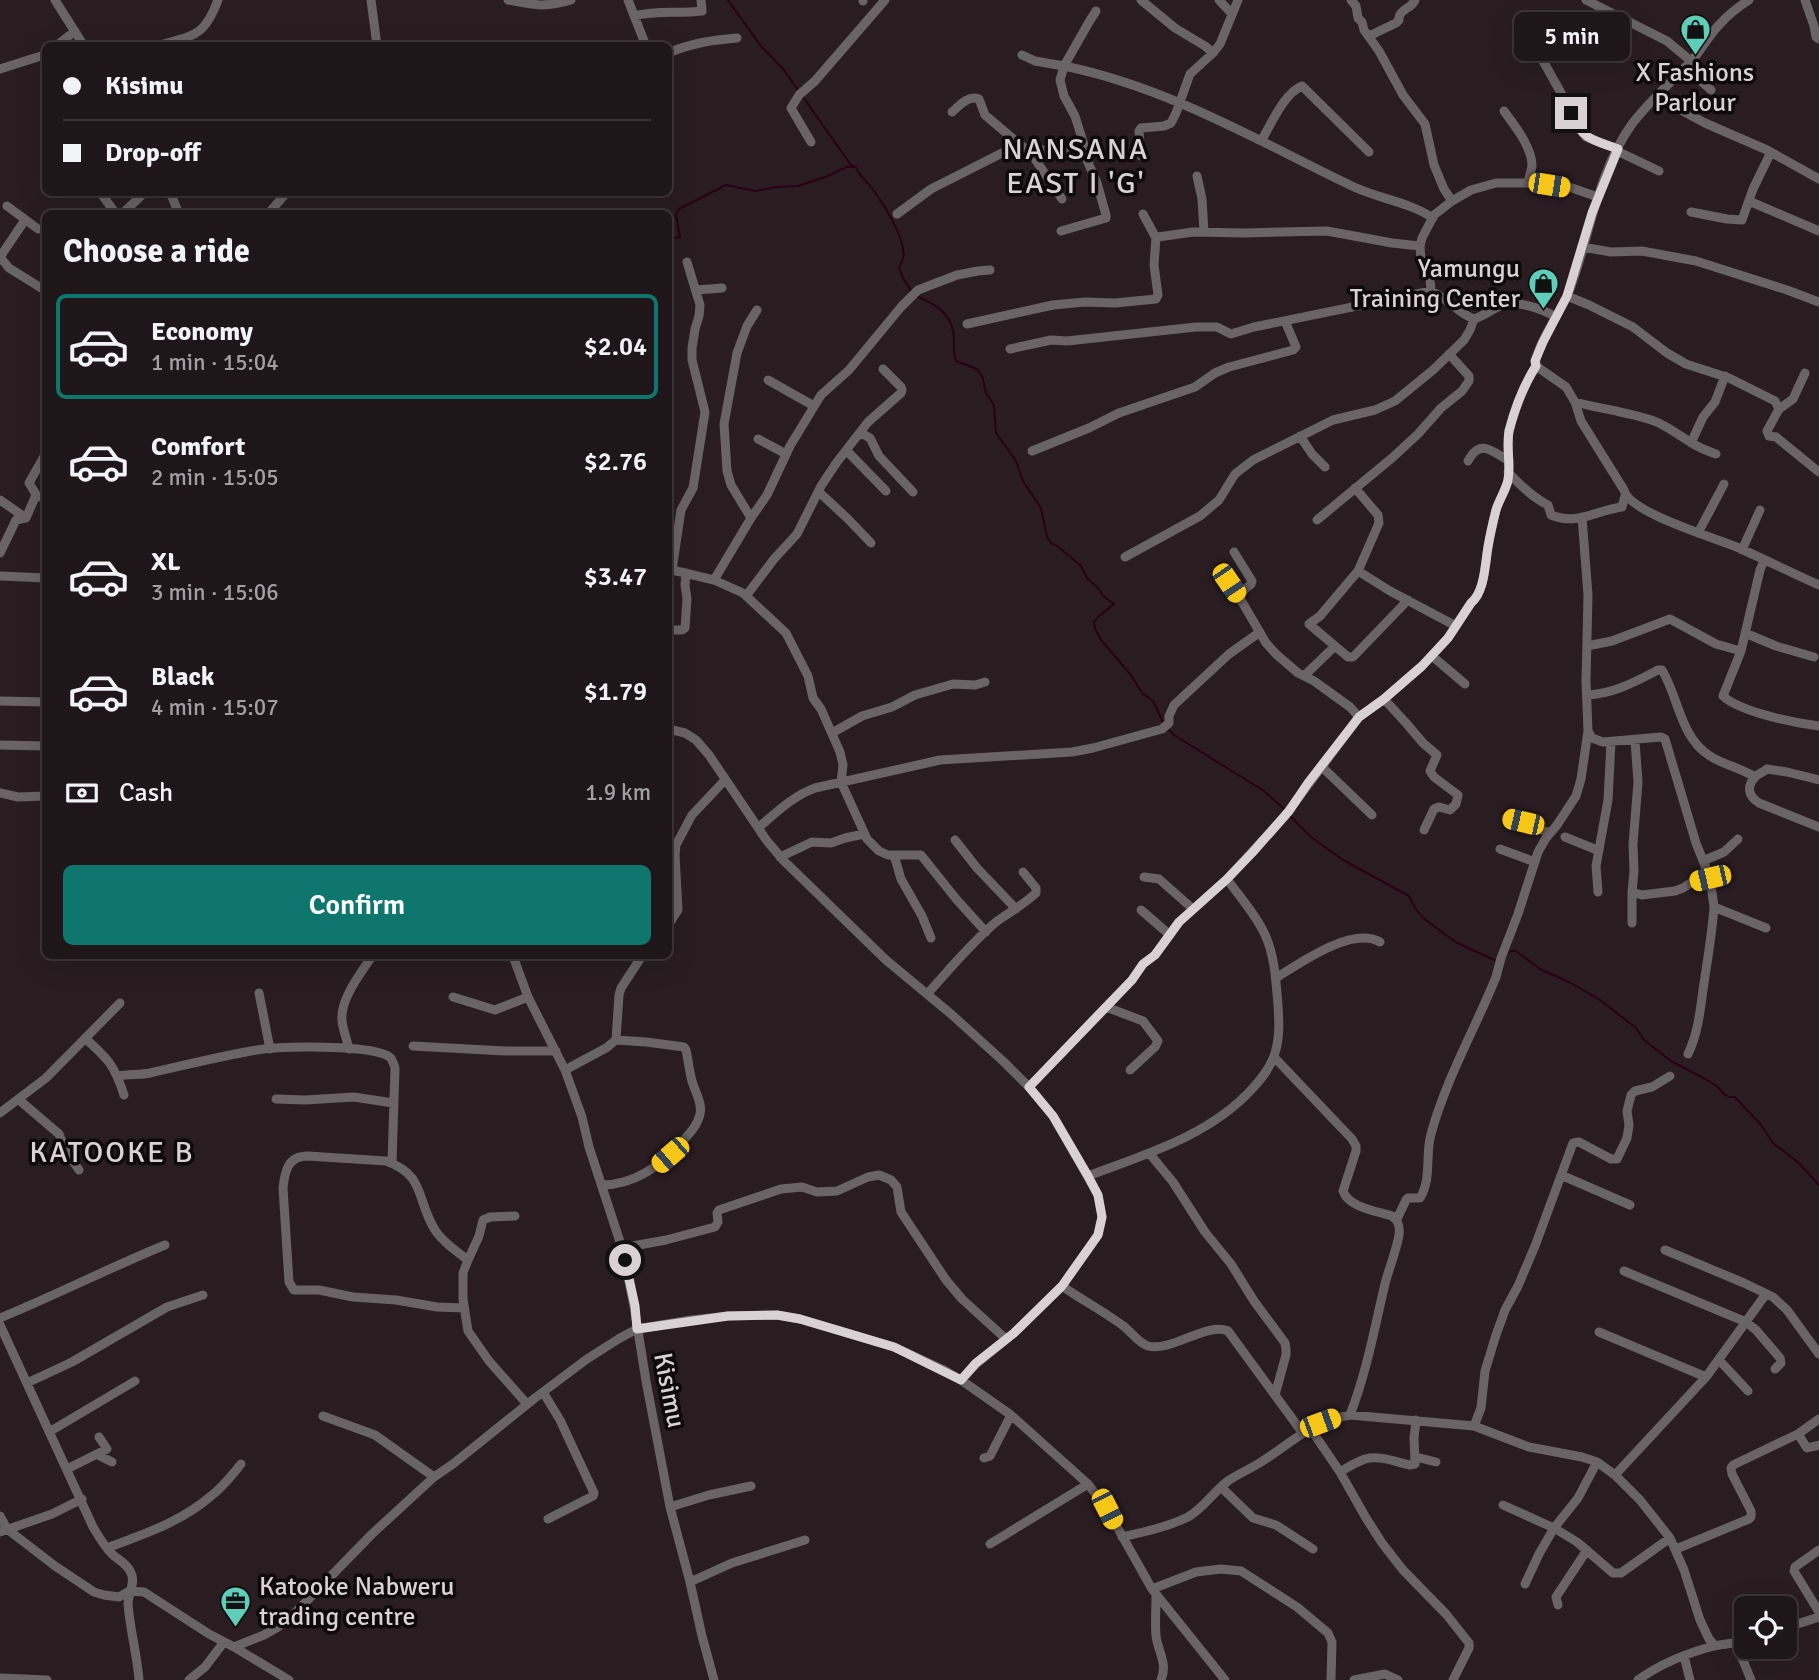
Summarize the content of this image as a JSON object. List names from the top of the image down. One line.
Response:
{"streets":{"street":["Kisimu"]},"districts":["NANSANA EAST I 'G'","KATOOKE B"],"places":{"shop":["X Fashions Parlour","Yamungu Training Center"],"office":["Katooke Nabweru trading centre"]},"page":{"bubble":"5 min","banner":["Kisimu","Drop-off"],"heading":"Choose a ride","list":[{"name":"Economy","note":"1 min · 15:04","value":"$2.04"},{"name":"Comfort","note":"2 min · 15:05","value":"$2.76"},{"name":"XL","note":"3 min · 15:06","value":"$3.47"},{"name":"Black","note":"4 min · 15:07","value":"$1.79"}],"pay":["Cash","1.9 km"],"buttons":"Confirm"}}
